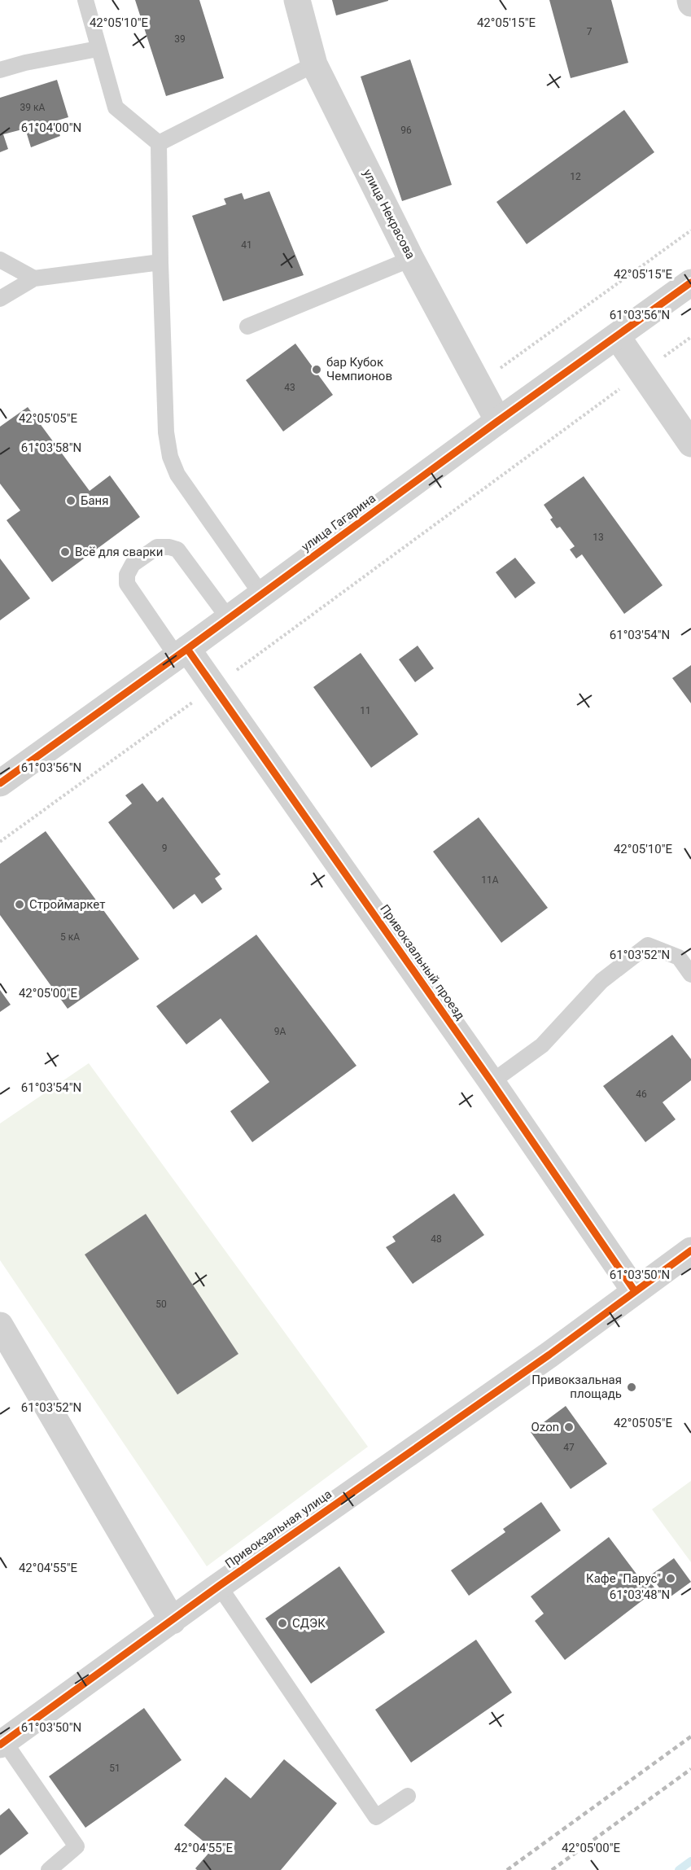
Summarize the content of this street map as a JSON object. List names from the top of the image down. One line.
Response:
{"streets":{"street":["улица Некрасова","улица Гагарина","Привокзальный проезд","Привокзальная улица"]},"crossings":[["улица Некрасова","улица Гагарина"],["улица Гагарина","Привокзальный проезд"],["Привокзальный проезд","Привокзальная улица"]],"places":["бар Кубок Чемпионов","Баня","Всё для сварки","Строймаркет","Привокзальная площадь","Ozon","Кафе \"Парус\"","СДЭК"],"house_numbers":["7","39","39 кА","96","12","41","43","13","11","9","11А","5 кА","9А","46","48","50","47","51"],"coordinates":["42°05'10\"E","42°05'15\"E","61°04'00\"N","61°03'56\"N","42°05'05\"E","61°03'58\"N","61°03'54\"N","61°03'52\"N","42°05'00\"E","61°03'50\"N","42°04'55\"E","61°03'48\"N"]}
